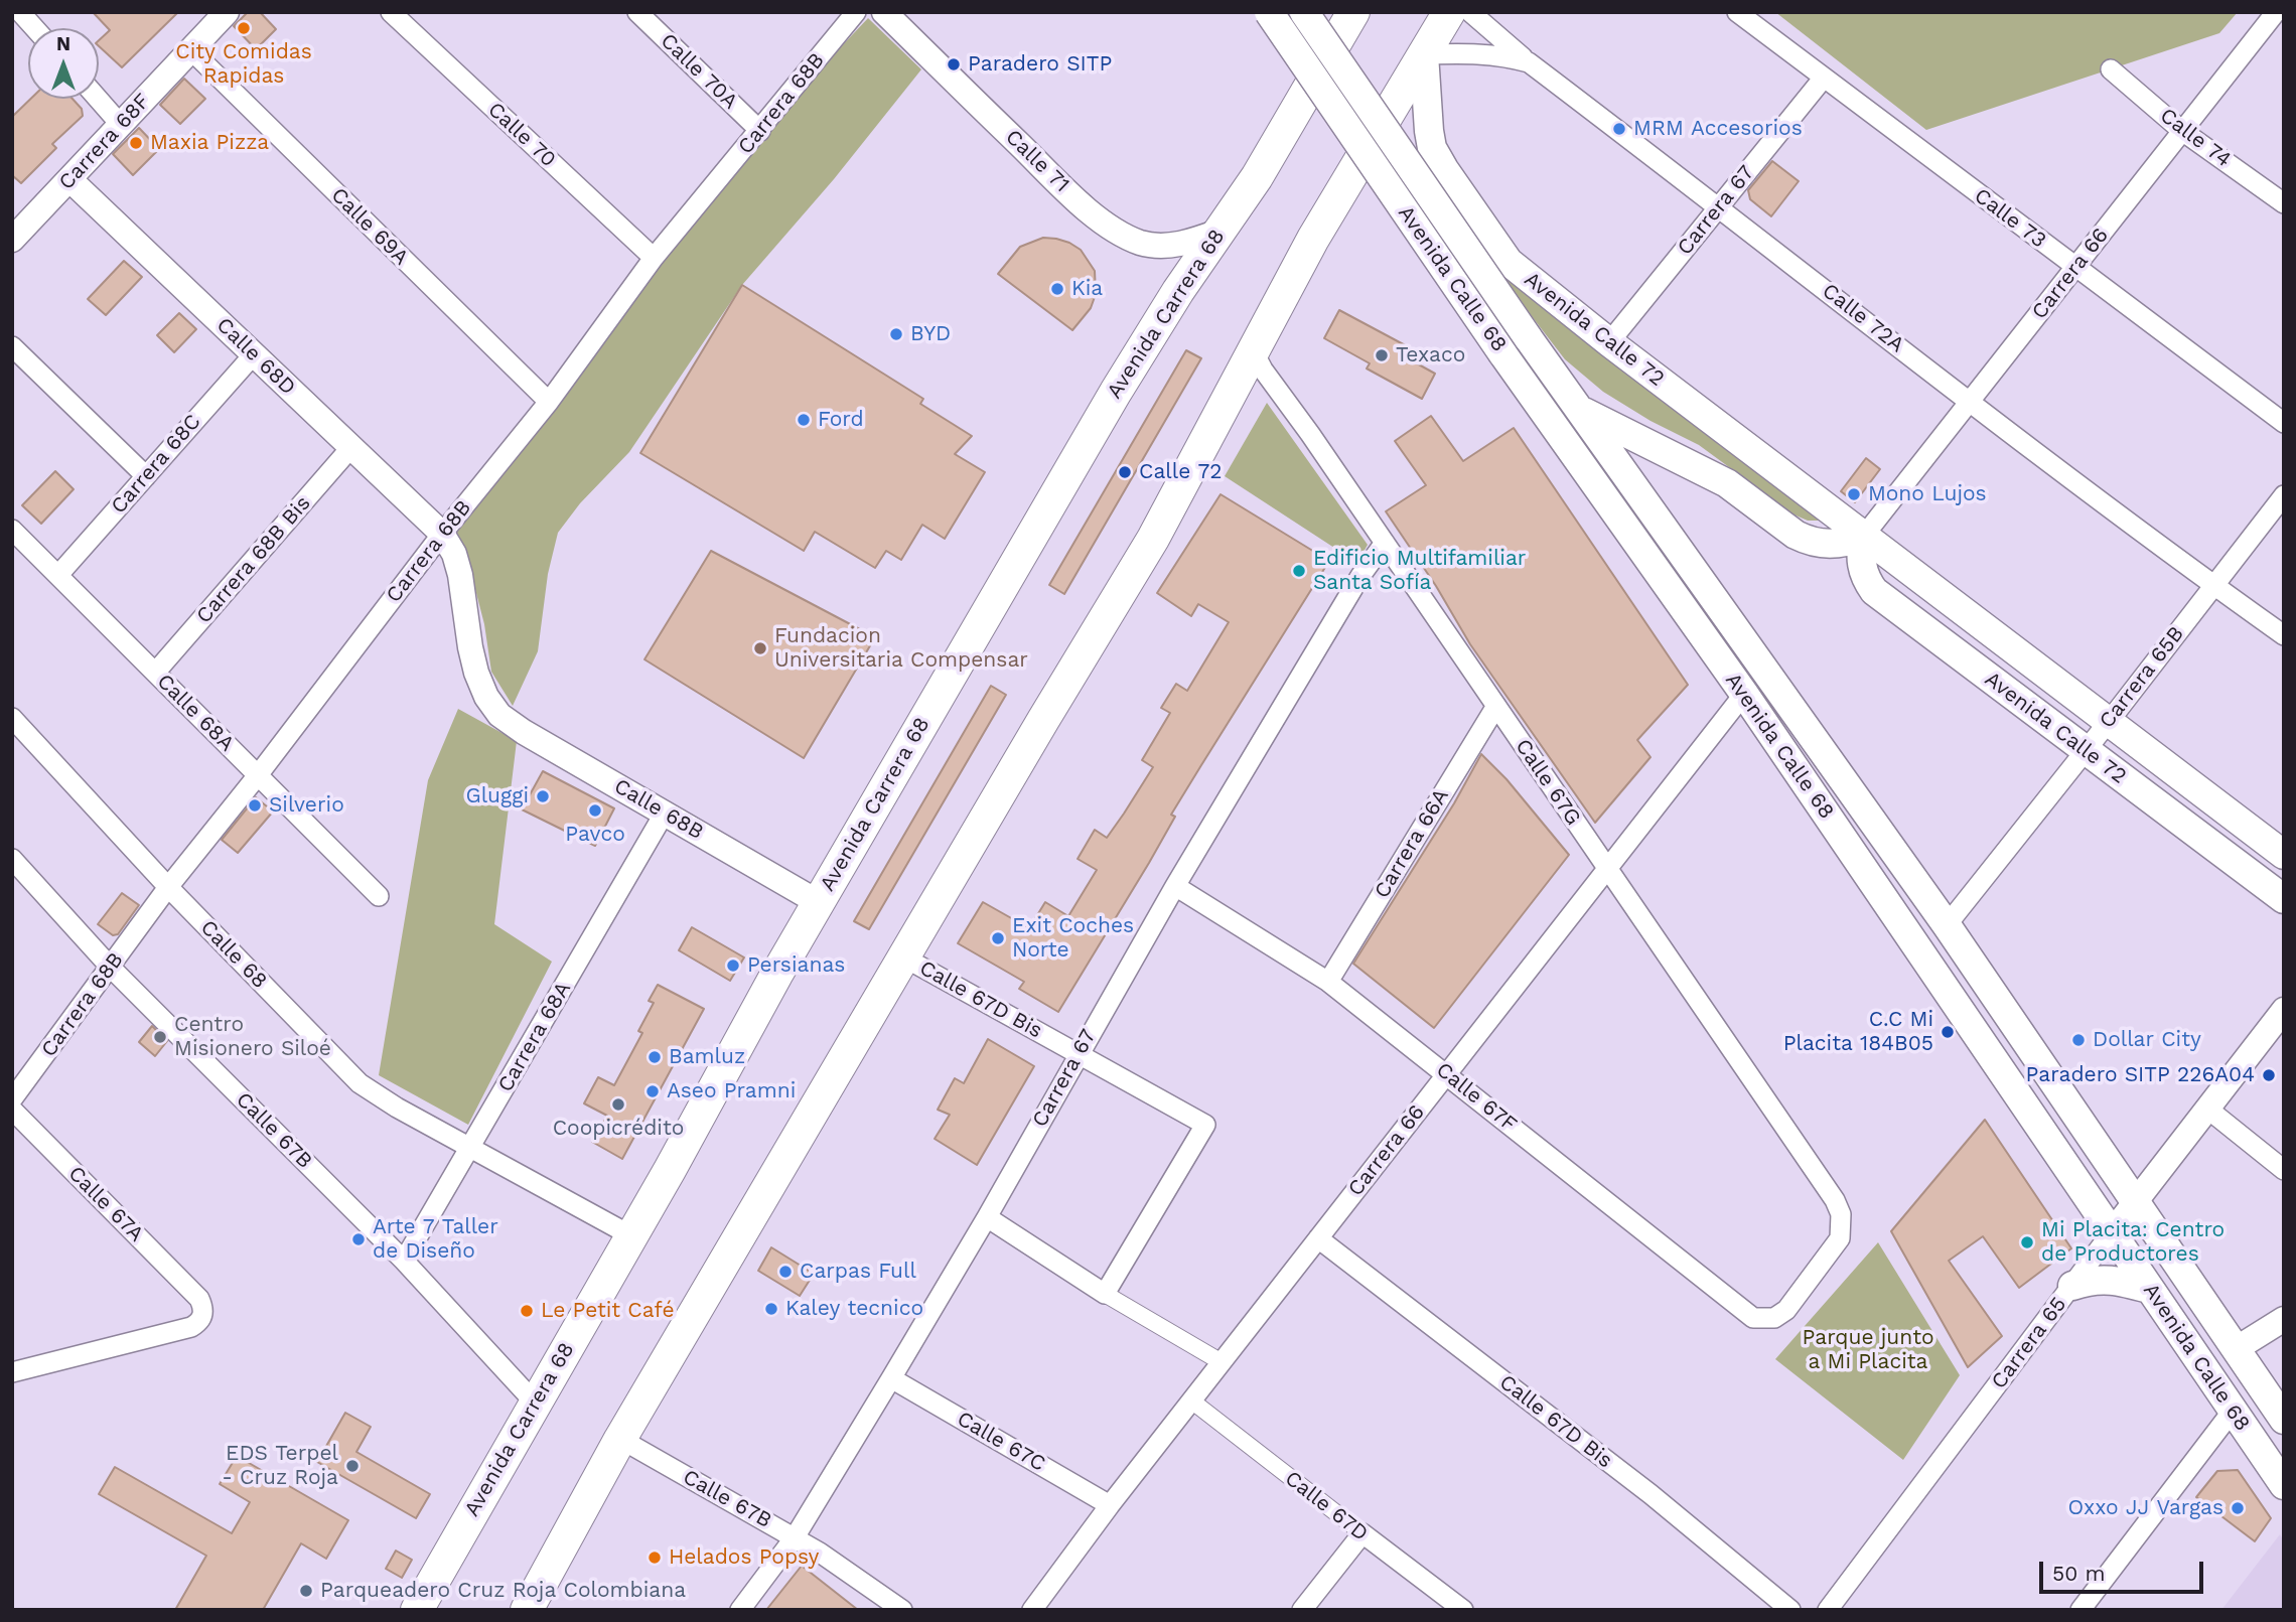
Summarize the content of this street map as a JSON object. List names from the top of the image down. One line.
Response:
{"streets":{"main road":["Avenida Calle 68","Avenida Carrera 68","Avenida Calle 72"],"street":["Calle 70A","Carrera 68B","Calle 70","Calle 74","Carrera 68F","Calle 71","Carrera 67","Calle 73","Calle 69A","Carrera 66","Calle 72A","Calle 68D","Carrera 68C","Carrera 68B Bis","Carrera 65B","Calle 68A","Calle 67G","Calle 68B","Carrera 66A","Calle 68","Calle 67D Bis","Carrera 68A","Calle 67F","Calle 67B","Calle 67A","Carrera 65","Calle 67C","Calle 67D"]},"crossings":[["Calle 70A","Carrera 68B"],["Carrera 68B","Calle 70"],["Carrera 68B","Calle 69A"],["Carrera 68B","Calle 68D"],["Carrera 68B","Calle 68A"],["Carrera 68B","Calle 68B"],["Carrera 68B","Calle 68"],["Carrera 68B","Calle 67B"],["Calle 74","Carrera 66"],["Carrera 68F","Calle 69A"],["Carrera 68F","Calle 68D"],["Calle 71","Avenida Carrera 68"],["Carrera 67","Calle 73"],["Carrera 67","Calle 72A"],["Carrera 67","Avenida Calle 72"],["Carrera 67","Calle 67G"],["Carrera 67","Calle 67D Bis"],["Carrera 67","Calle 67F"],["Carrera 67","Calle 67B"],["Carrera 67","Calle 67C"],["Calle 73","Carrera 66"],["Carrera 66","Avenida Calle 68"],["Carrera 66","Calle 72A"],["Carrera 66","Avenida Calle 72"],["Carrera 66","Calle 67G"],["Carrera 66","Calle 67D Bis"],["Carrera 66","Calle 67F"],["Carrera 66","Calle 67C"],["Carrera 66","Calle 67D"],["Avenida Calle 68","Carrera 65B"],["Avenida Calle 68","Carrera 65"],["Avenida Carrera 68","Calle 68B"],["Avenida Carrera 68","Calle 68"],["Avenida Carrera 68","Calle 67B"],["Calle 72A","Avenida Calle 72"],["Calle 72A","Carrera 65B"],["Avenida Calle 72","Carrera 65B"],["Calle 68D","Carrera 68C"],["Calle 68D","Carrera 68B Bis"],["Calle 68D","Calle 68B"],["Carrera 68C","Calle 68A"],["Carrera 68B Bis","Calle 68A"],["Calle 67G","Carrera 66A"],["Calle 67G","Calle 67F"],["Calle 68B","Carrera 68A"],["Carrera 66A","Calle 67F"],["Calle 68","Carrera 68A"],["Carrera 68A","Calle 67B"]],"parks":["Parque junto a Mi Placita"],"places":["City Comidas Rapidas","Paradero SITP","MRM Accesorios","Maxia Pizza","Kia","BYD","Texaco","Ford","Calle 72","Mono Lujos","Edificio Multifamiliar Santa Sofía","Fundacion Universitaria Compensar","Gluggi","Silverio","Pavco","Exit Coches Norte","Persianas","C.C Mi Placita 184B05","Centro Misionero Siloé","Dollar City","Bamluz","Paradero SITP 226A04","Aseo Pramni","Coopicrédito","Arte 7 Taller de Diseño","Mi Placita: Centro de Productores","Carpas Full","Kaley tecnico","Le Petit Café","EDS Terpel - Cruz Roja","Oxxo JJ Vargas","Helados Popsy","Parqueadero Cruz Roja Colombiana"],"scale_bar":"50 m","north":"top"}
